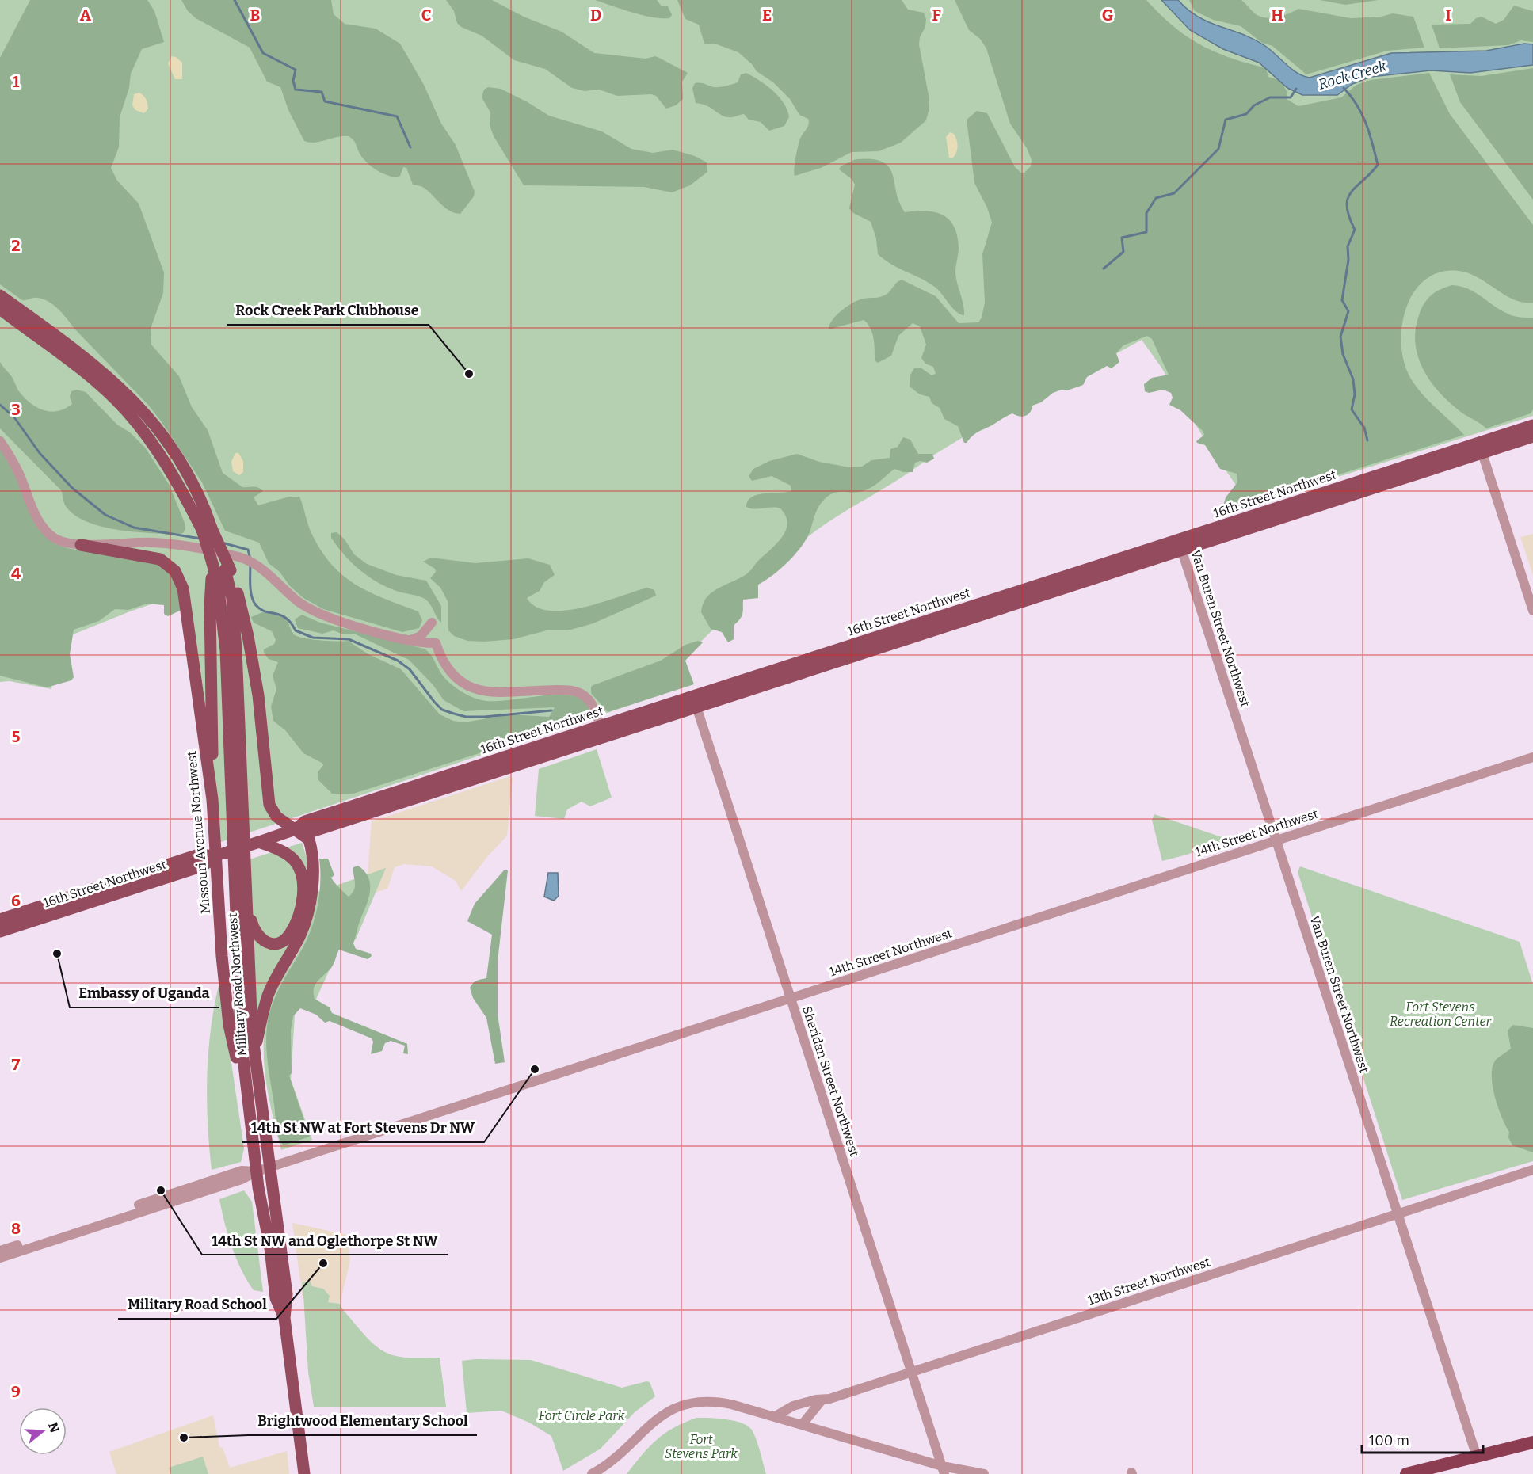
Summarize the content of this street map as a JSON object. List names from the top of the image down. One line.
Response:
{"streets":{"main road":["16th Street Northwest","Missouri Avenue Northwest","Military Road Northwest"],"street":["Van Buren Street Northwest","14th Street Northwest","Sheridan Street Northwest","13th Street Northwest"]},"crossings":[["16th Street Northwest","Van Buren Street Northwest"],["16th Street Northwest","Missouri Avenue Northwest"],["16th Street Northwest","Sheridan Street Northwest"],["Van Buren Street Northwest","14th Street Northwest"],["Van Buren Street Northwest","13th Street Northwest"],["Missouri Avenue Northwest","Military Road Northwest"],["14th Street Northwest","Military Road Northwest"],["14th Street Northwest","Sheridan Street Northwest"],["Sheridan Street Northwest","13th Street Northwest"]],"water":["Rock Creek"],"parks":["Fort Stevens Recreation Center","Fort Circle Park","Fort Stevens Park"],"places":["Rock Creek Park Clubhouse","Embassy of Uganda","14th St NW at Fort Stevens Dr NW","14th St NW and Oglethorpe St NW","Military Road School","Brightwood Elementary School"],"scale_bar":"100 m","north":"right","grid":{"columns":["A","B","C","D","E","F","G","H","I"],"rows":["1","2","3","4","5","6","7","8","9"]}}
